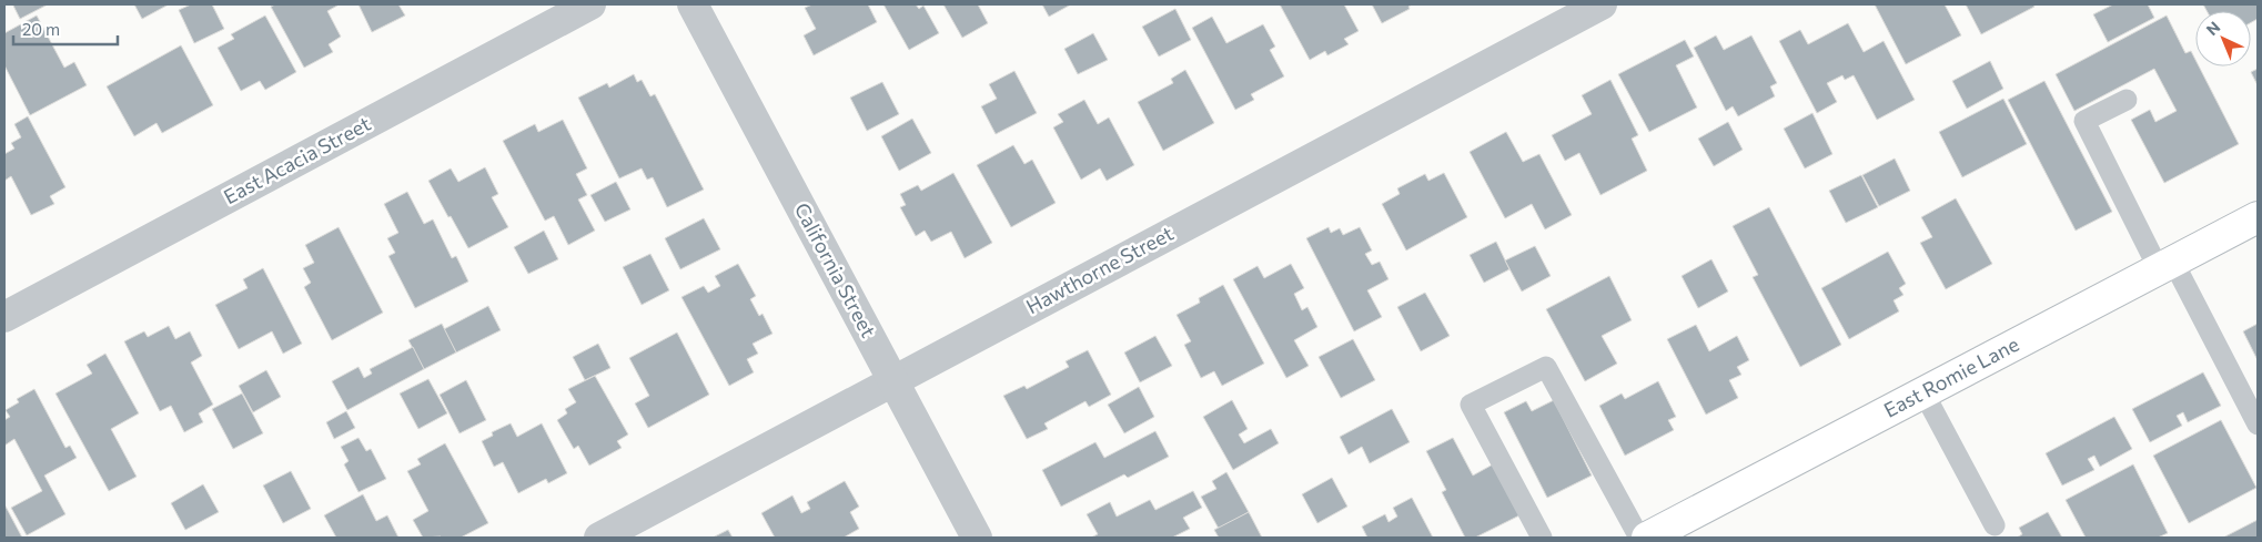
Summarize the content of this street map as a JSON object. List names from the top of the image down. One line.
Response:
{"streets":{"main road":["East Romie Lane"],"street":["East Acacia Street","California Street","Hawthorne Street"]},"crossings":[["California Street","Hawthorne Street"]],"scale_bar":"20 m","north":"top left"}
